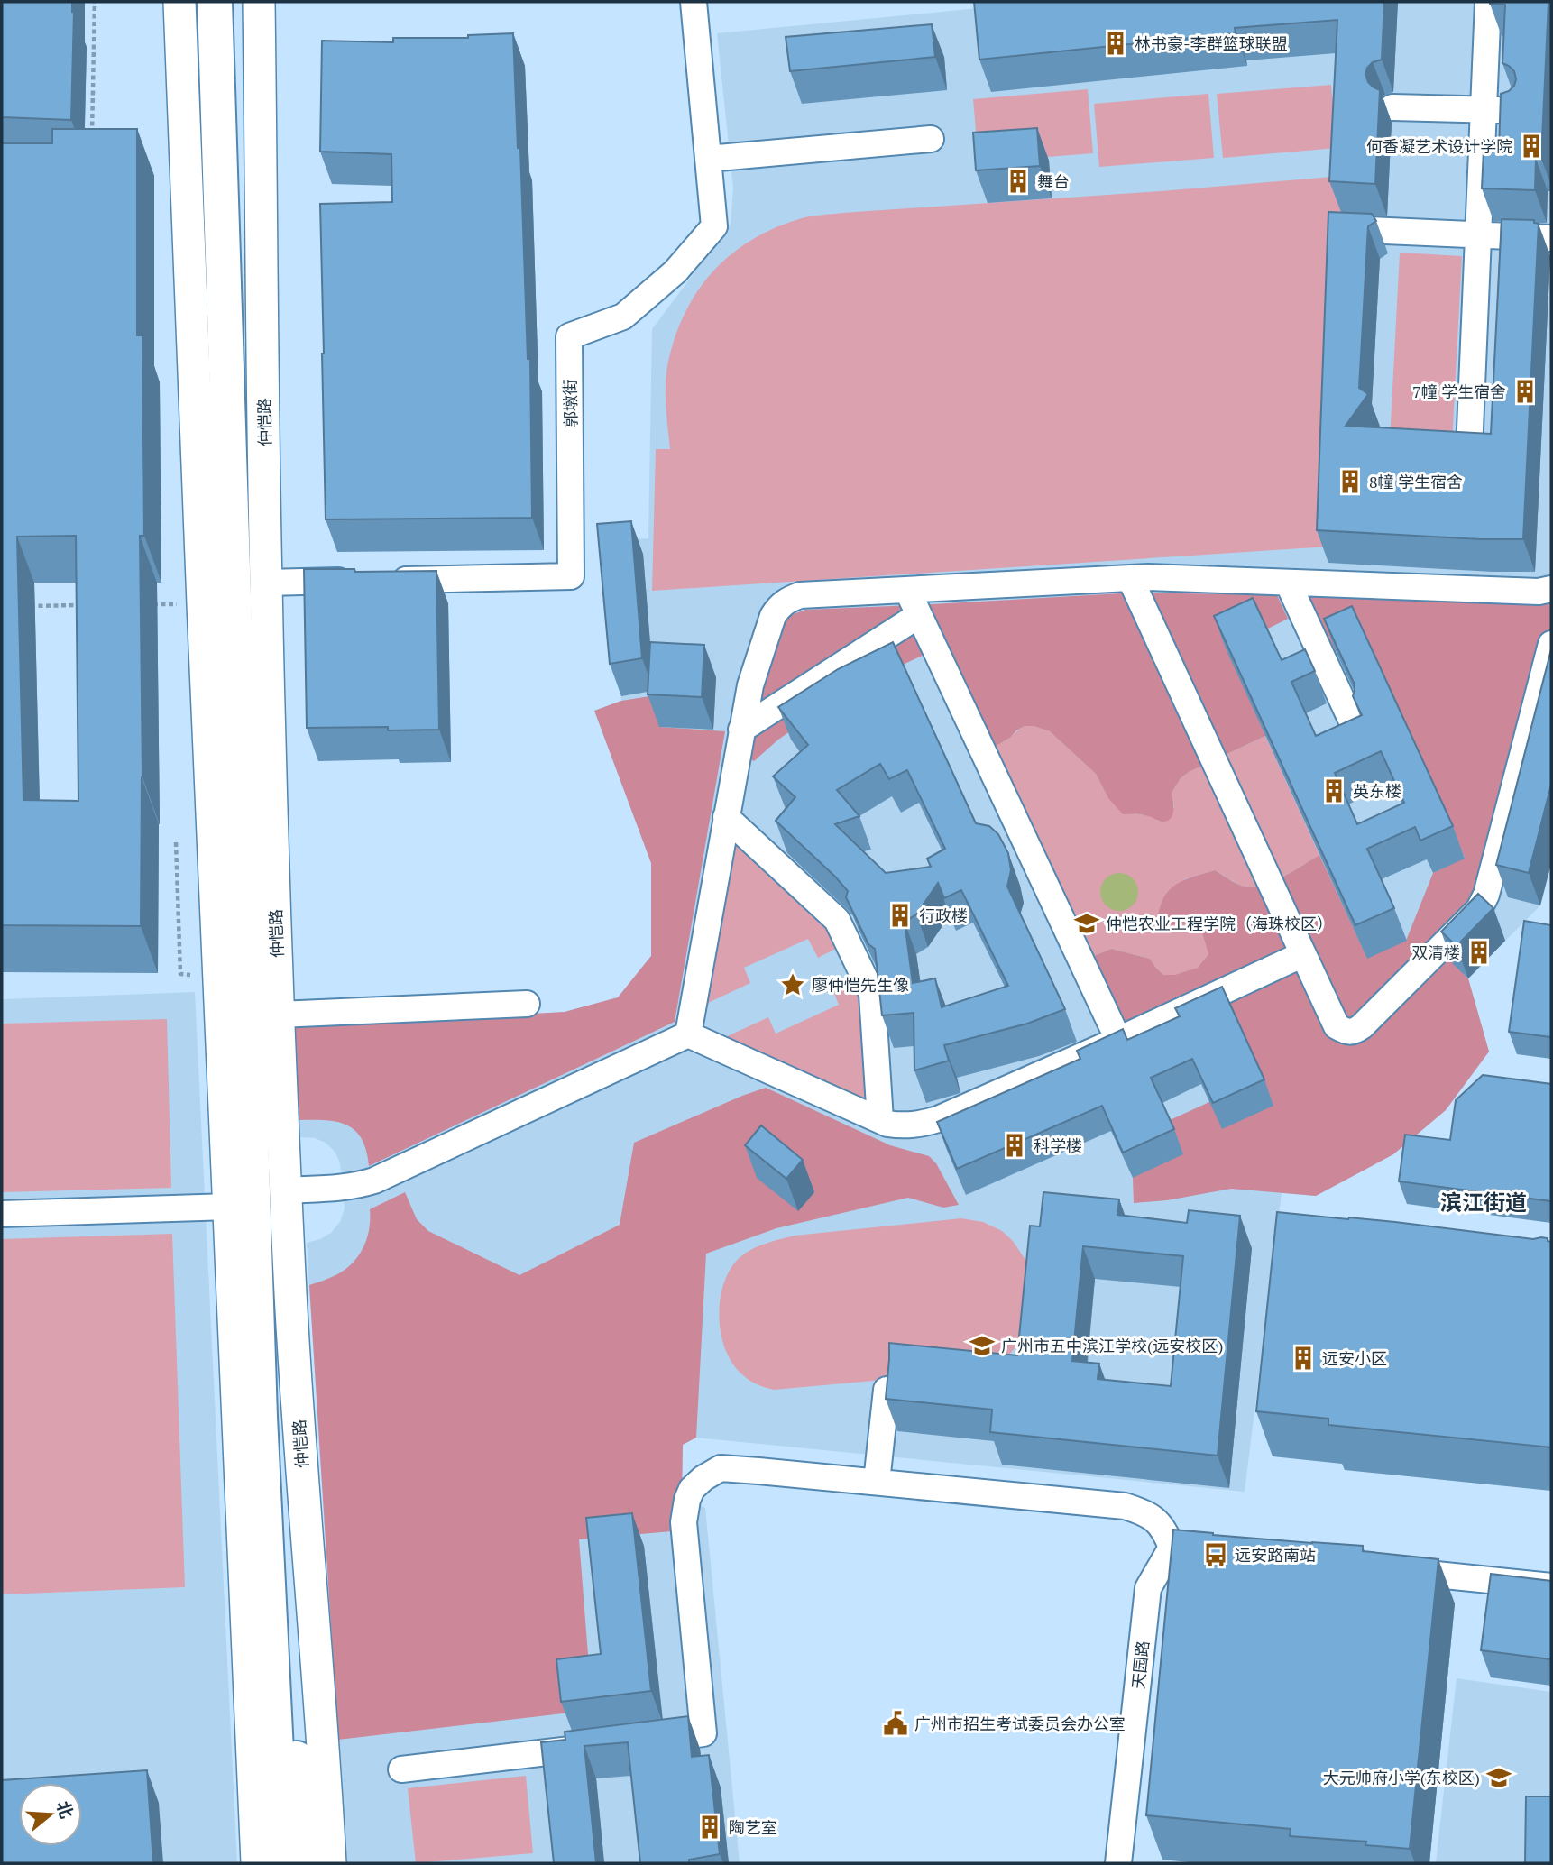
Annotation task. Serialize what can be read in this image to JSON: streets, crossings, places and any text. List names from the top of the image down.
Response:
{
  "streets": {
    "main road": ["仲恺路"],
    "street": ["郭墩街", "天园路"]
  },
  "crossings": [
    ["郭墩街", "仲恺路"]
  ],
  "districts": ["滨江街道"],
  "places": {
    "building": [
      "林书豪-李群篮球联盟",
      "何香凝艺术设计学院",
      "舞台",
      "7幢 学生宿舍",
      "8幢 学生宿舍",
      "英东楼",
      "行政楼",
      "双清楼",
      "科学楼",
      "远安小区",
      "陶艺室"
    ],
    "school or university": ["仲恺农业工程学院（海珠校区）", "广州市五中滨江学校(远安校区)", "大元帅府小学(东校区)"],
    "place": ["廖仲恺先生像"],
    "bus stop": ["远安路南站"],
    "public building": ["广州市招生考试委员会办公室"]
  },
  "north": "right"
}
